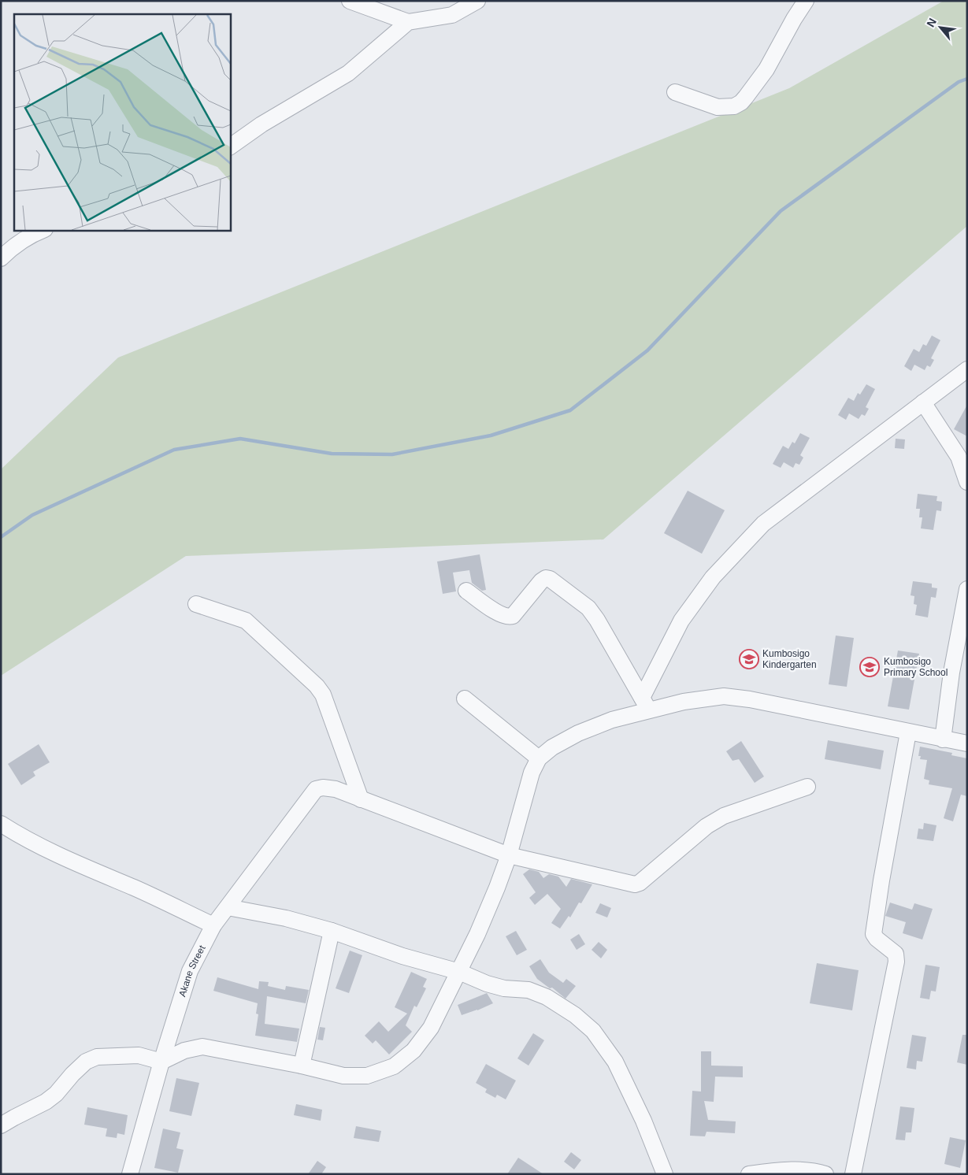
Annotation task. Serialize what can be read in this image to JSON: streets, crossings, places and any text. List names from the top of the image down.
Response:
{
  "streets": {
    "street": ["Akane Street"]
  },
  "places": {
    "school or university": ["Kumbosigo Kindergarten", "Kumbosigo Primary School"]
  },
  "north": "top left"
}
